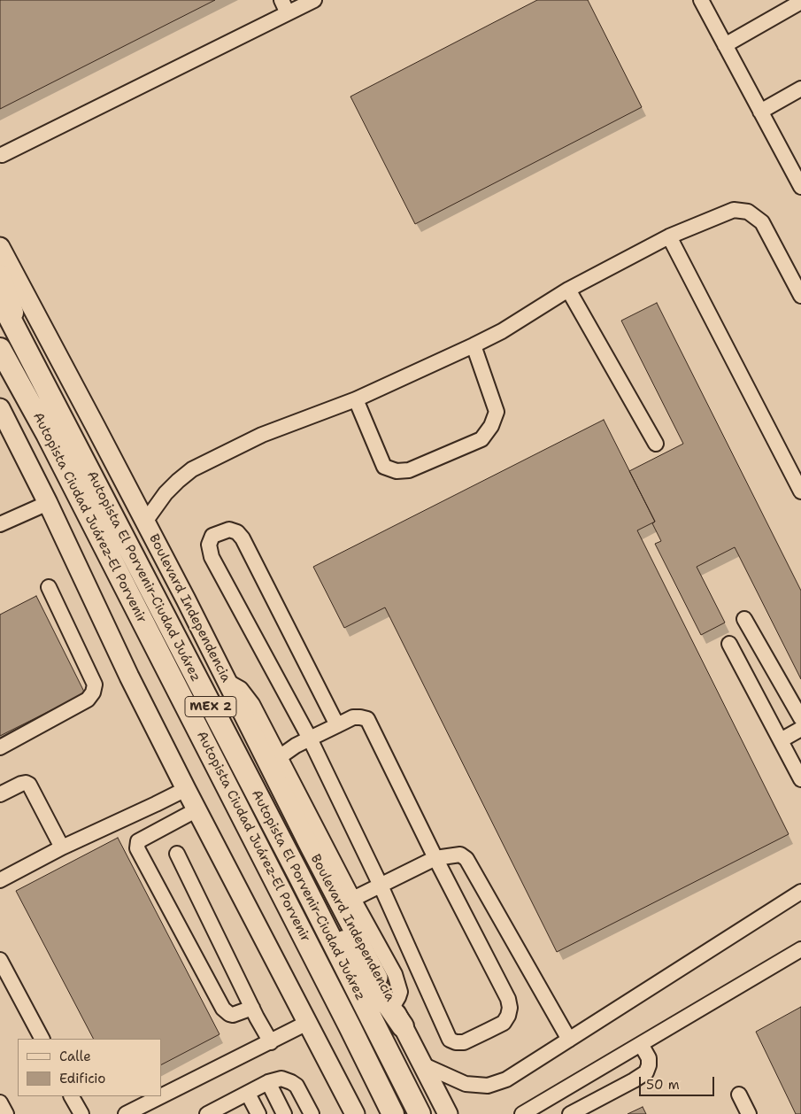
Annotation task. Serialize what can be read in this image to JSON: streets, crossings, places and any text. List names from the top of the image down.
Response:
{
  "streets": {
    "highway": ["Autopista Ciudad Juárez-El Porvenir", "Autopista El Porvenir-Ciudad Juárez", "MEX 2"],
    "main road": ["Boulevard Independencia"]
  },
  "legend": ["Calle", "Edificio"],
  "scale_bar": "50 m"
}
